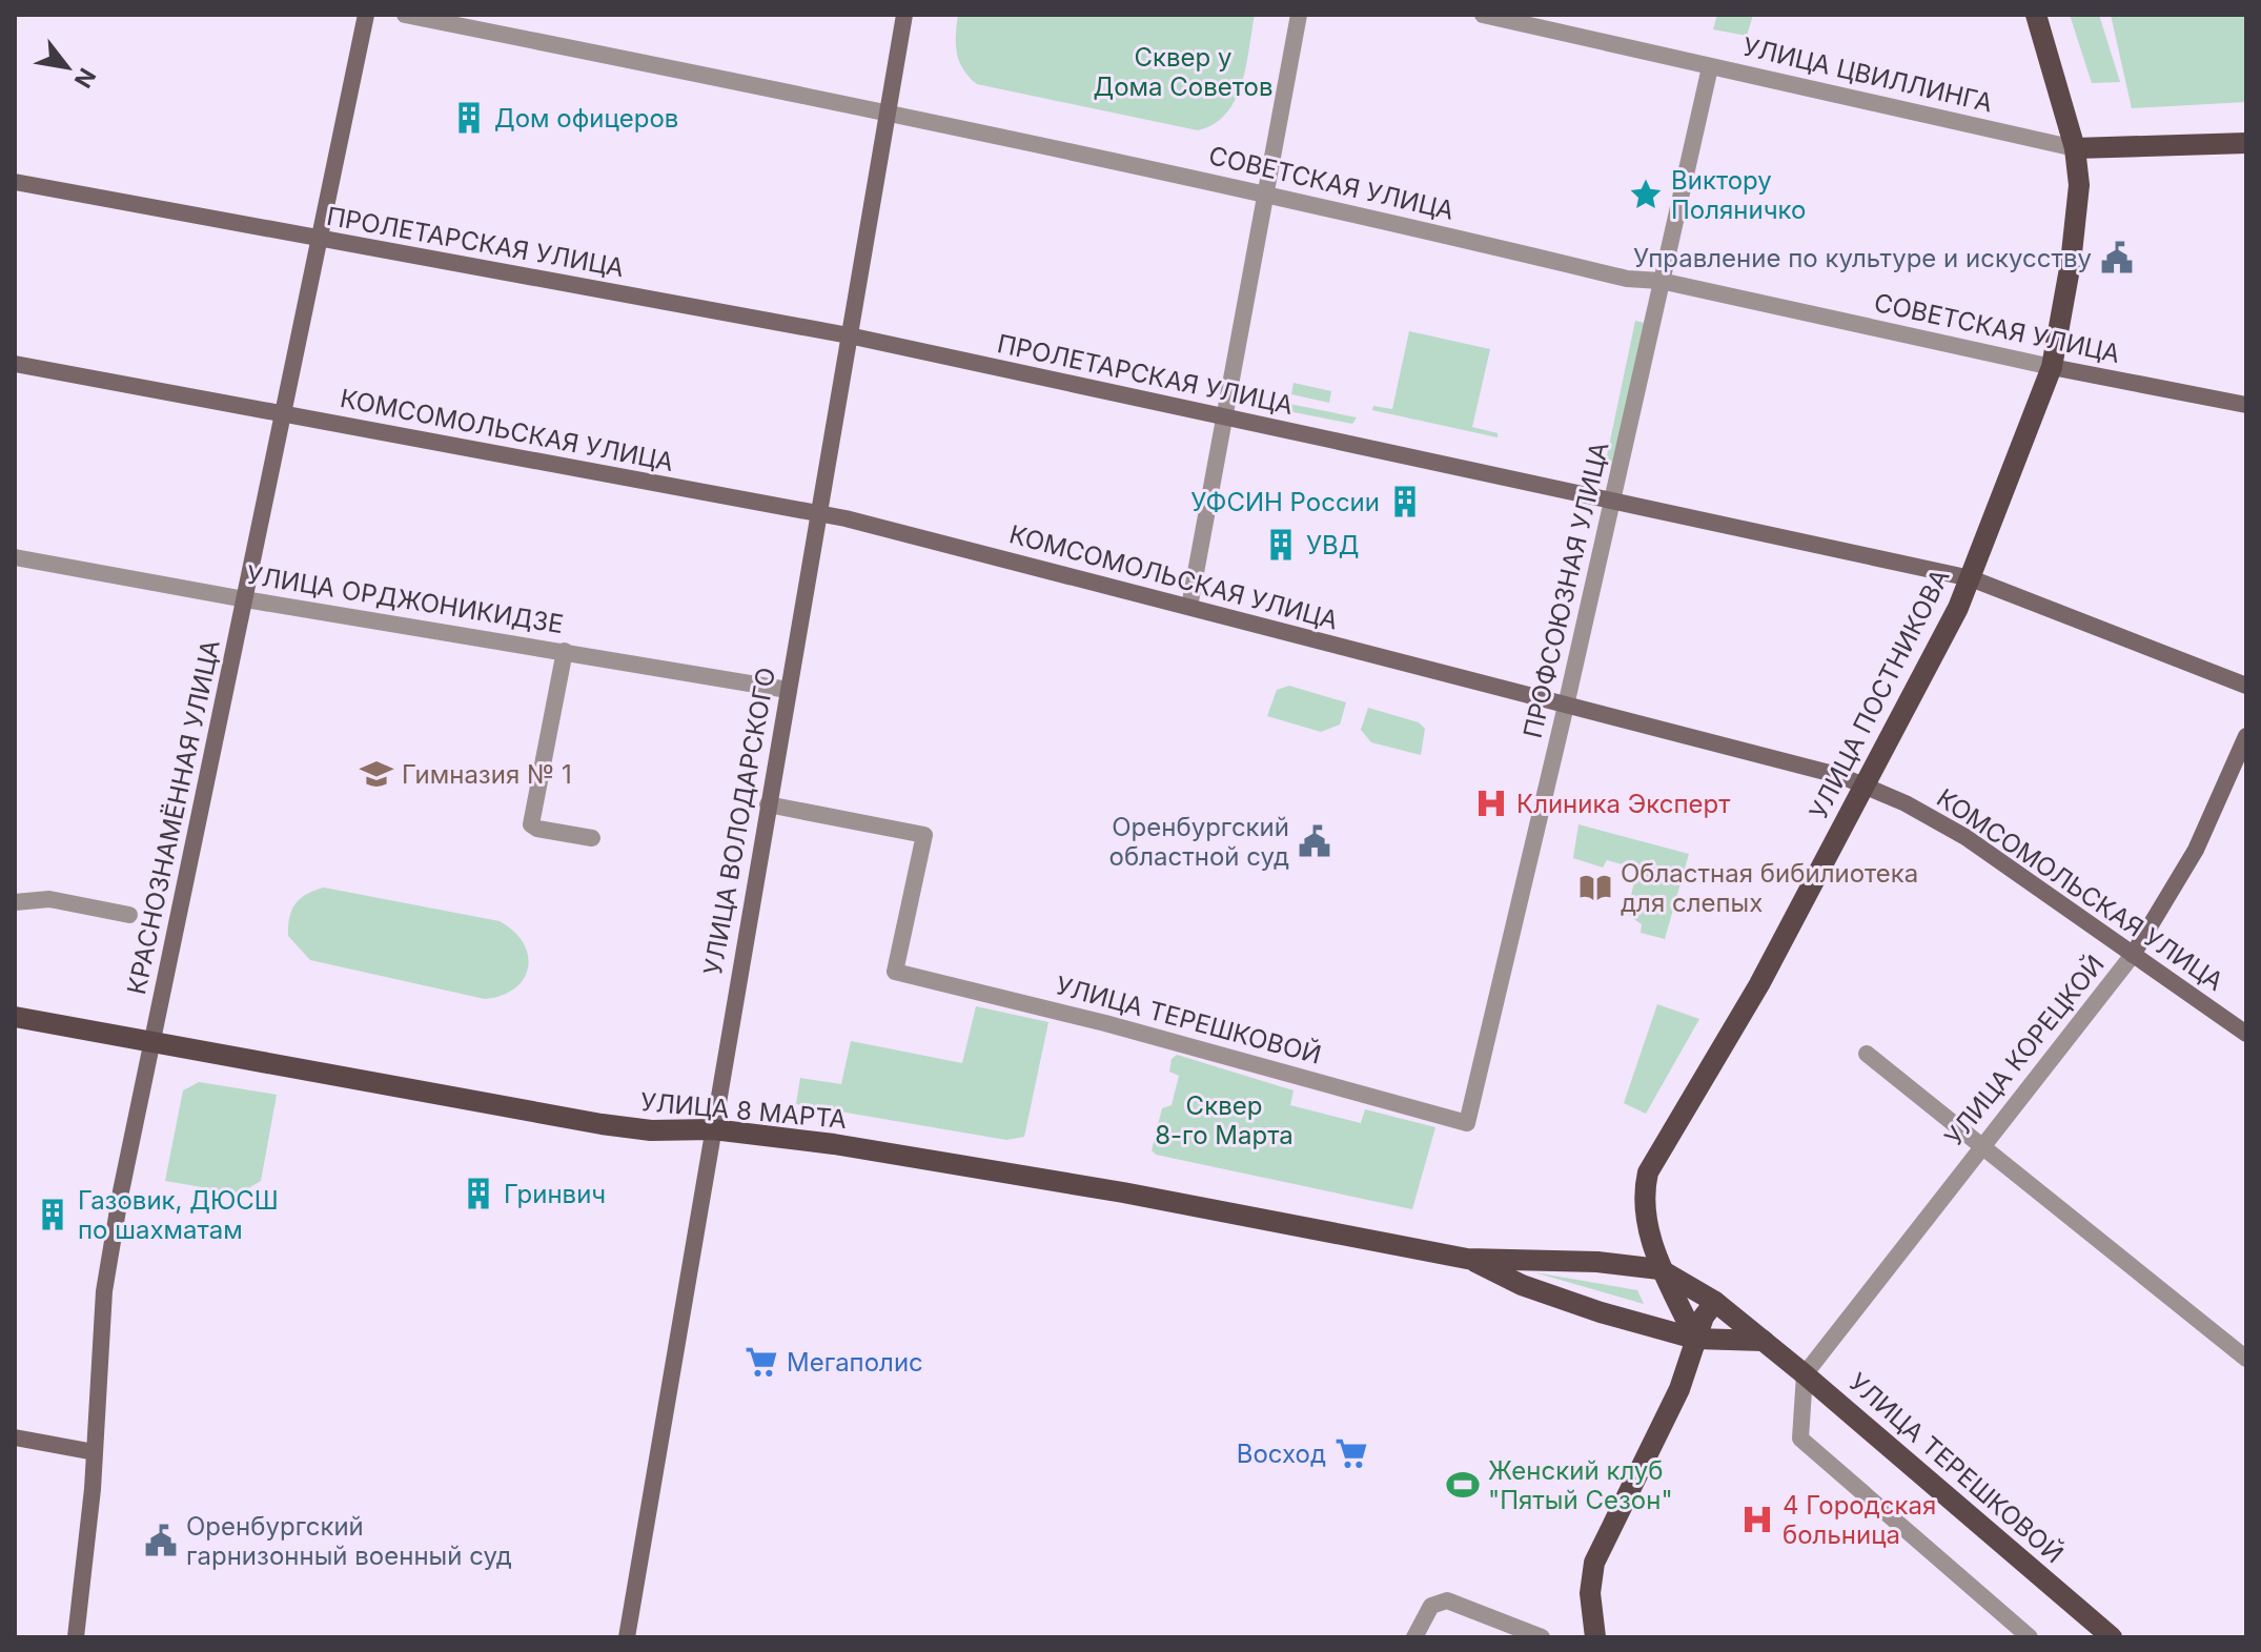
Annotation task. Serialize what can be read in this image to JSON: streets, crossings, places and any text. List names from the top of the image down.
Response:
{
  "streets": {
    "main road": [
      "УЛИЦА ЦВИЛЛИНГА",
      "СОВЕТСКАЯ УЛИЦА",
      "ПРОЛЕТАРСКАЯ УЛИЦА",
      "КОМСОМОЛЬСКАЯ УЛИЦА",
      "УЛИЦА ПОСТНИКОВА",
      "КРАСНОЗНАМЁННАЯ УЛИЦА",
      "УЛИЦА ВОЛОДАРСКОГО",
      "УЛИЦА ТЕРЕШКОВОЙ",
      "УЛИЦА КОРЕЦКОЙ",
      "УЛИЦА 8 МАРТА"
    ],
    "street": ["ПРОФСОЮЗНАЯ УЛИЦА", "УЛИЦА ОРДЖОНИКИДЗЕ"]
  },
  "crossings": [
    ["УЛИЦА ЦВИЛЛИНГА", "ПРОФСОЮЗНАЯ УЛИЦА"],
    ["УЛИЦА ЦВИЛЛИНГА", "УЛИЦА ПОСТНИКОВА"],
    ["СОВЕТСКАЯ УЛИЦА", "ПРОФСОЮЗНАЯ УЛИЦА"],
    ["СОВЕТСКАЯ УЛИЦА", "УЛИЦА ПОСТНИКОВА"],
    ["СОВЕТСКАЯ УЛИЦА", "УЛИЦА ВОЛОДАРСКОГО"],
    ["ПРОЛЕТАРСКАЯ УЛИЦА", "ПРОФСОЮЗНАЯ УЛИЦА"],
    ["ПРОЛЕТАРСКАЯ УЛИЦА", "УЛИЦА ПОСТНИКОВА"],
    ["ПРОЛЕТАРСКАЯ УЛИЦА", "КРАСНОЗНАМЁННАЯ УЛИЦА"],
    ["ПРОЛЕТАРСКАЯ УЛИЦА", "УЛИЦА ВОЛОДАРСКОГО"],
    ["КОМСОМОЛЬСКАЯ УЛИЦА", "ПРОФСОЮЗНАЯ УЛИЦА"],
    ["КОМСОМОЛЬСКАЯ УЛИЦА", "УЛИЦА ПОСТНИКОВА"],
    ["КОМСОМОЛЬСКАЯ УЛИЦА", "КРАСНОЗНАМЁННАЯ УЛИЦА"],
    ["КОМСОМОЛЬСКАЯ УЛИЦА", "УЛИЦА ВОЛОДАРСКОГО"],
    ["КОМСОМОЛЬСКАЯ УЛИЦА", "УЛИЦА КОРЕЦКОЙ"],
    ["ПРОФСОЮЗНАЯ УЛИЦА", "УЛИЦА ТЕРЕШКОВОЙ"],
    ["УЛИЦА ОРДЖОНИКИДЗЕ", "КРАСНОЗНАМЁННАЯ УЛИЦА"],
    ["УЛИЦА ОРДЖОНИКИДЗЕ", "УЛИЦА ВОЛОДАРСКОГО"],
    ["УЛИЦА ПОСТНИКОВА", "УЛИЦА ТЕРЕШКОВОЙ"],
    ["УЛИЦА ПОСТНИКОВА", "УЛИЦА 8 МАРТА"],
    ["КРАСНОЗНАМЁННАЯ УЛИЦА", "УЛИЦА 8 МАРТА"],
    ["УЛИЦА ВОЛОДАРСКОГО", "УЛИЦА ТЕРЕШКОВОЙ"],
    ["УЛИЦА ВОЛОДАРСКОГО", "УЛИЦА 8 МАРТА"],
    ["УЛИЦА ТЕРЕШКОВОЙ", "УЛИЦА КОРЕЦКОЙ"],
    ["УЛИЦА ТЕРЕШКОВОЙ", "УЛИЦА 8 МАРТА"]
  ],
  "parks": ["Сквер у Дома Советов", "Сквер 8-го Марта"],
  "places": {
    "building": [
      "Дом офицеров",
      "УФСИН России",
      "УВД",
      "Гринвич",
      "Газовик, ДЮСШ по шахматам"
    ],
    "place": ["Виктору Поляничко"],
    "public building": ["Управление по культуре и искусству", "Оренбургский областной суд", "Оренбургский гарнизонный военный суд"],
    "school or university": ["Гимназия № 1"],
    "hospital": ["Клиника Эксперт", "4 Городская больница"],
    "library": ["Областная бибилиотека для слепых"],
    "supermarket": ["Мегаполис", "Восход"],
    "sports": ["Женский клуб \"Пятый Сезон\""]
  },
  "north": "bottom right"
}
